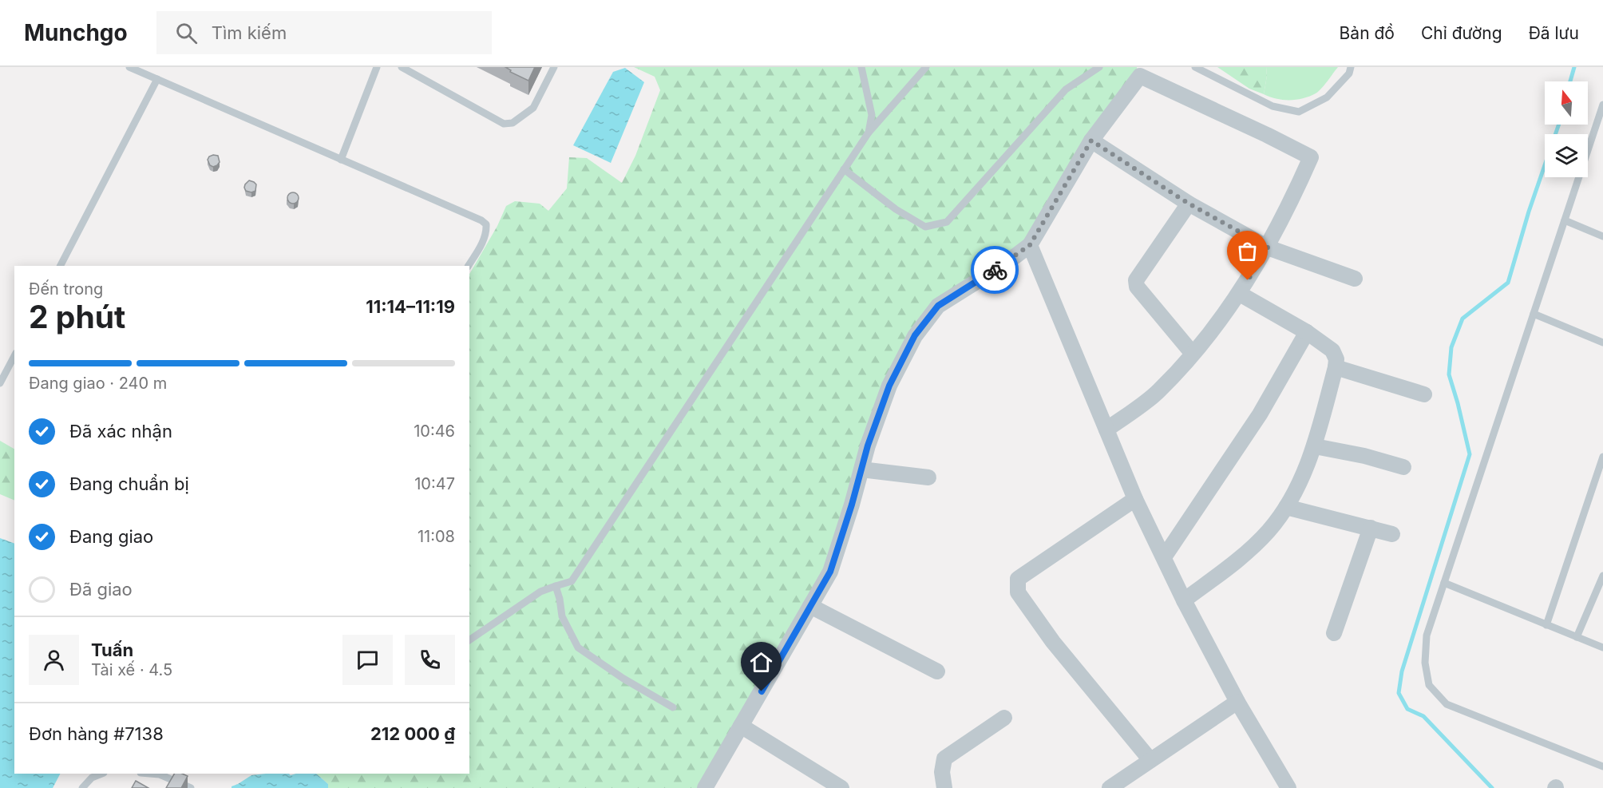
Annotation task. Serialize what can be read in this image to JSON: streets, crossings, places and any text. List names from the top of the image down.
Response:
{
  "north": "top",
  "page": {
    "header": "Munchgo",
    "search": "Tìm kiếm",
    "nav": ["Bản đồ", "Chỉ đường", "Đã lưu"],
    "heading": ["2 phút", "Đến trong", "11:14–11:19"],
    "panel": [
      "Tuấn",
      "Tài xế · 4.5",
      "Đơn hàng #7138",
      "212 000 ₫"
    ],
    "bar": "Đang giao · 240 m",
    "list": [
      ["Đã xác nhận", "10:46"],
      ["Đang chuẩn bị", "10:47"],
      ["Đang giao", "11:08"],
      "Đã giao"
    ]
  }
}
